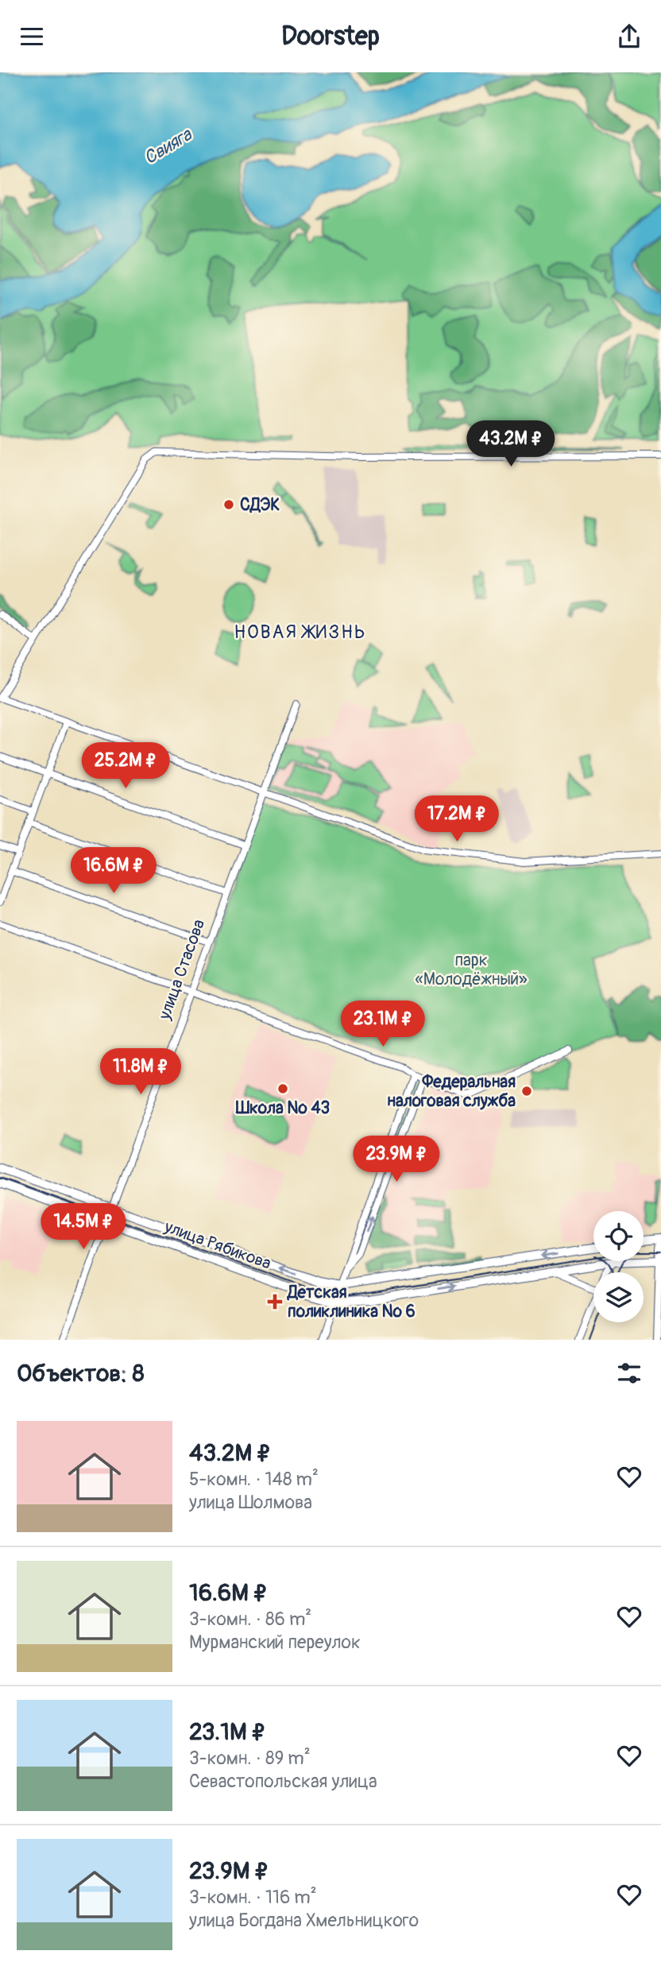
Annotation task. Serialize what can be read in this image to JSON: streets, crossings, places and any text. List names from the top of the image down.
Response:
{
  "streets": {
    "main road": ["улица Стасова", "улица Рябикова"]
  },
  "crossings": [
    ["улица Стасова", "улица Рябикова"]
  ],
  "districts": ["НОВАЯ ЖИЗНЬ"],
  "water": ["Свияга"],
  "parks": ["парк «Молодёжный»"],
  "places": {
    "other": ["СДЭК", "Школа № 43", "Федеральная налоговая служба"],
    "health": ["Детская поликлиника № 6"]
  },
  "page": {
    "header": "Doorstep",
    "price": [
      "43.2M ₽",
      "25.2M ₽",
      "17.2M ₽",
      "16.6M ₽",
      "23.1M ₽",
      "11.8M ₽",
      "23.9M ₽",
      "14.5M ₽"
    ],
    "heading": "Объектов: 8",
    "list": [
      {
        "name": "43.2M ₽",
        "note": "5-комн. · 148 m² · улица Шолмова"
      },
      {
        "name": "16.6M ₽",
        "note": "3-комн. · 86 m² · Мурманский переулок"
      },
      {
        "name": "23.1M ₽",
        "note": "3-комн. · 89 m² · Севастопольская улица"
      },
      {
        "name": "23.9M ₽",
        "note": "3-комн. · 116 m² · улица Богдана Хмельницкого"
      }
    ]
  }
}
